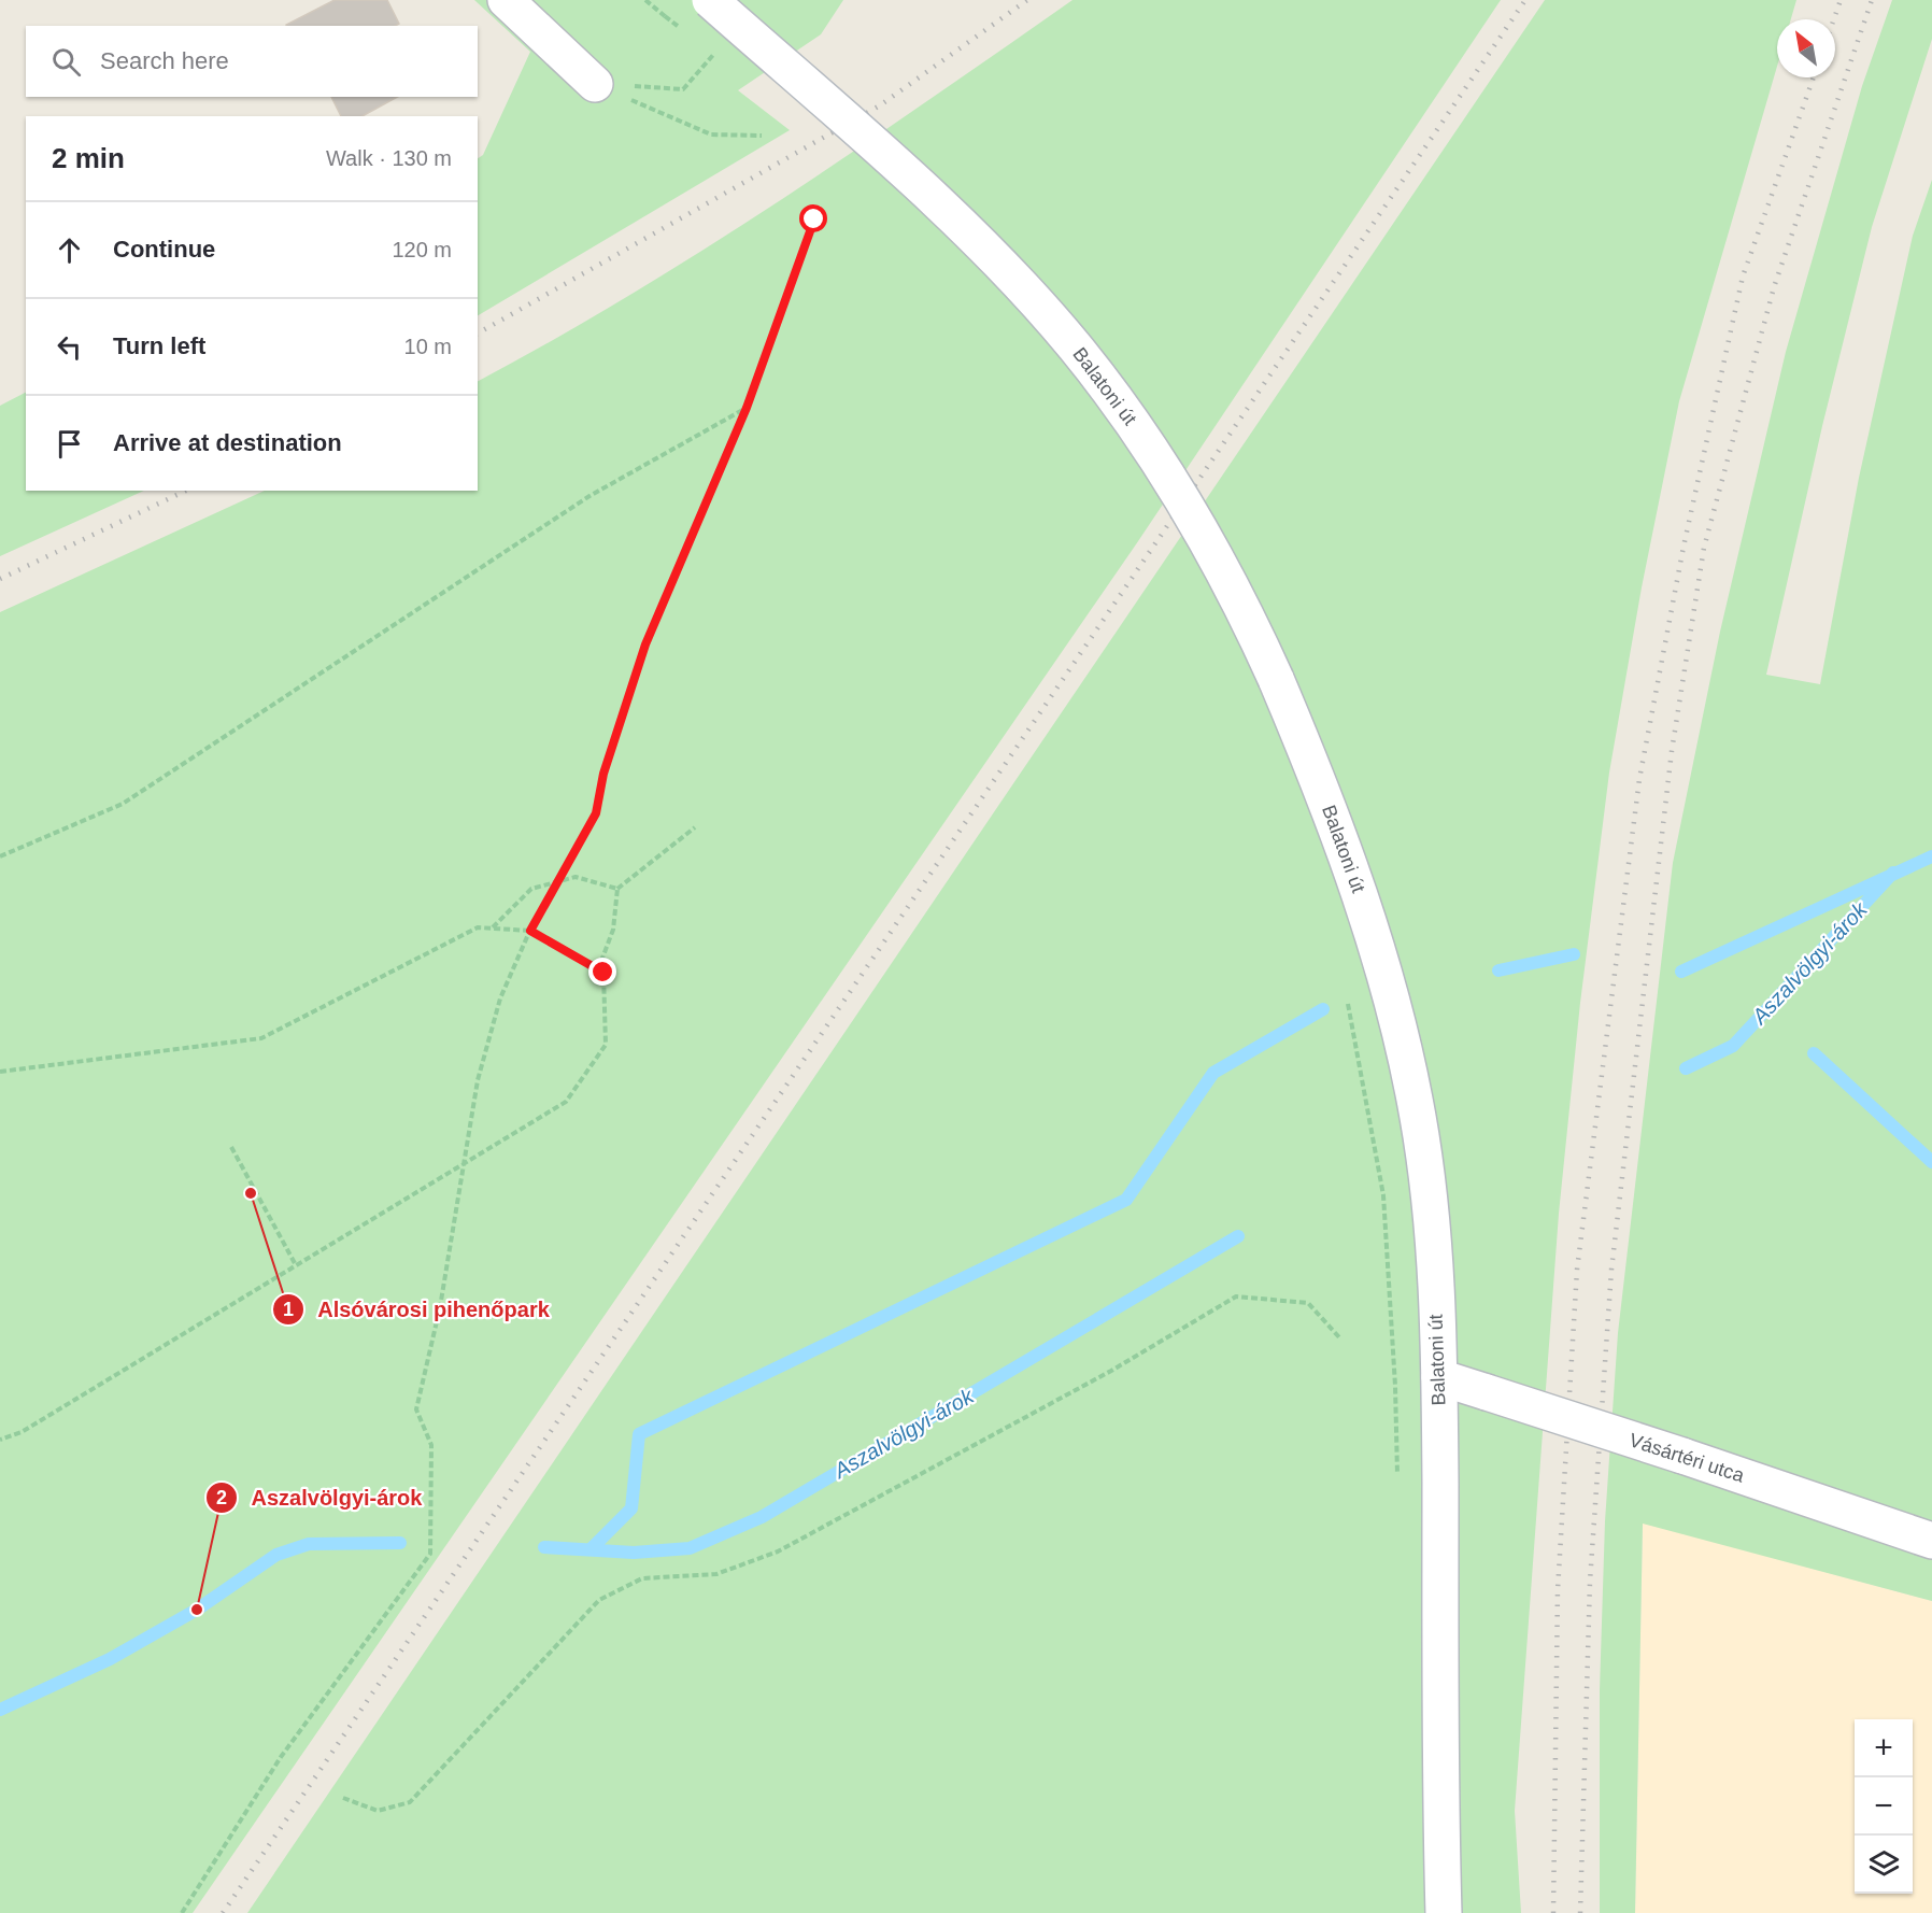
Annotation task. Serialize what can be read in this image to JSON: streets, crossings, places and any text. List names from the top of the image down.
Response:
{
  "streets": {
    "main road": ["Balatoni út", "Vásártéri utca"]
  },
  "crossings": [
    ["Balatoni út", "Vásártéri utca"]
  ],
  "water": ["Aszalvölgyi-árok"],
  "places": ["Alsóvárosi pihenőpark", "Aszalvölgyi-árok"],
  "north": "top left",
  "page": {
    "search": "Search here",
    "heading": ["2 min", "Walk · 130 m"],
    "list": [
      ["Continue", "120 m"],
      ["Turn left", "10 m"],
      "Arrive at destination"
    ],
    "map_buttons": ["+", "−"]
  }
}
